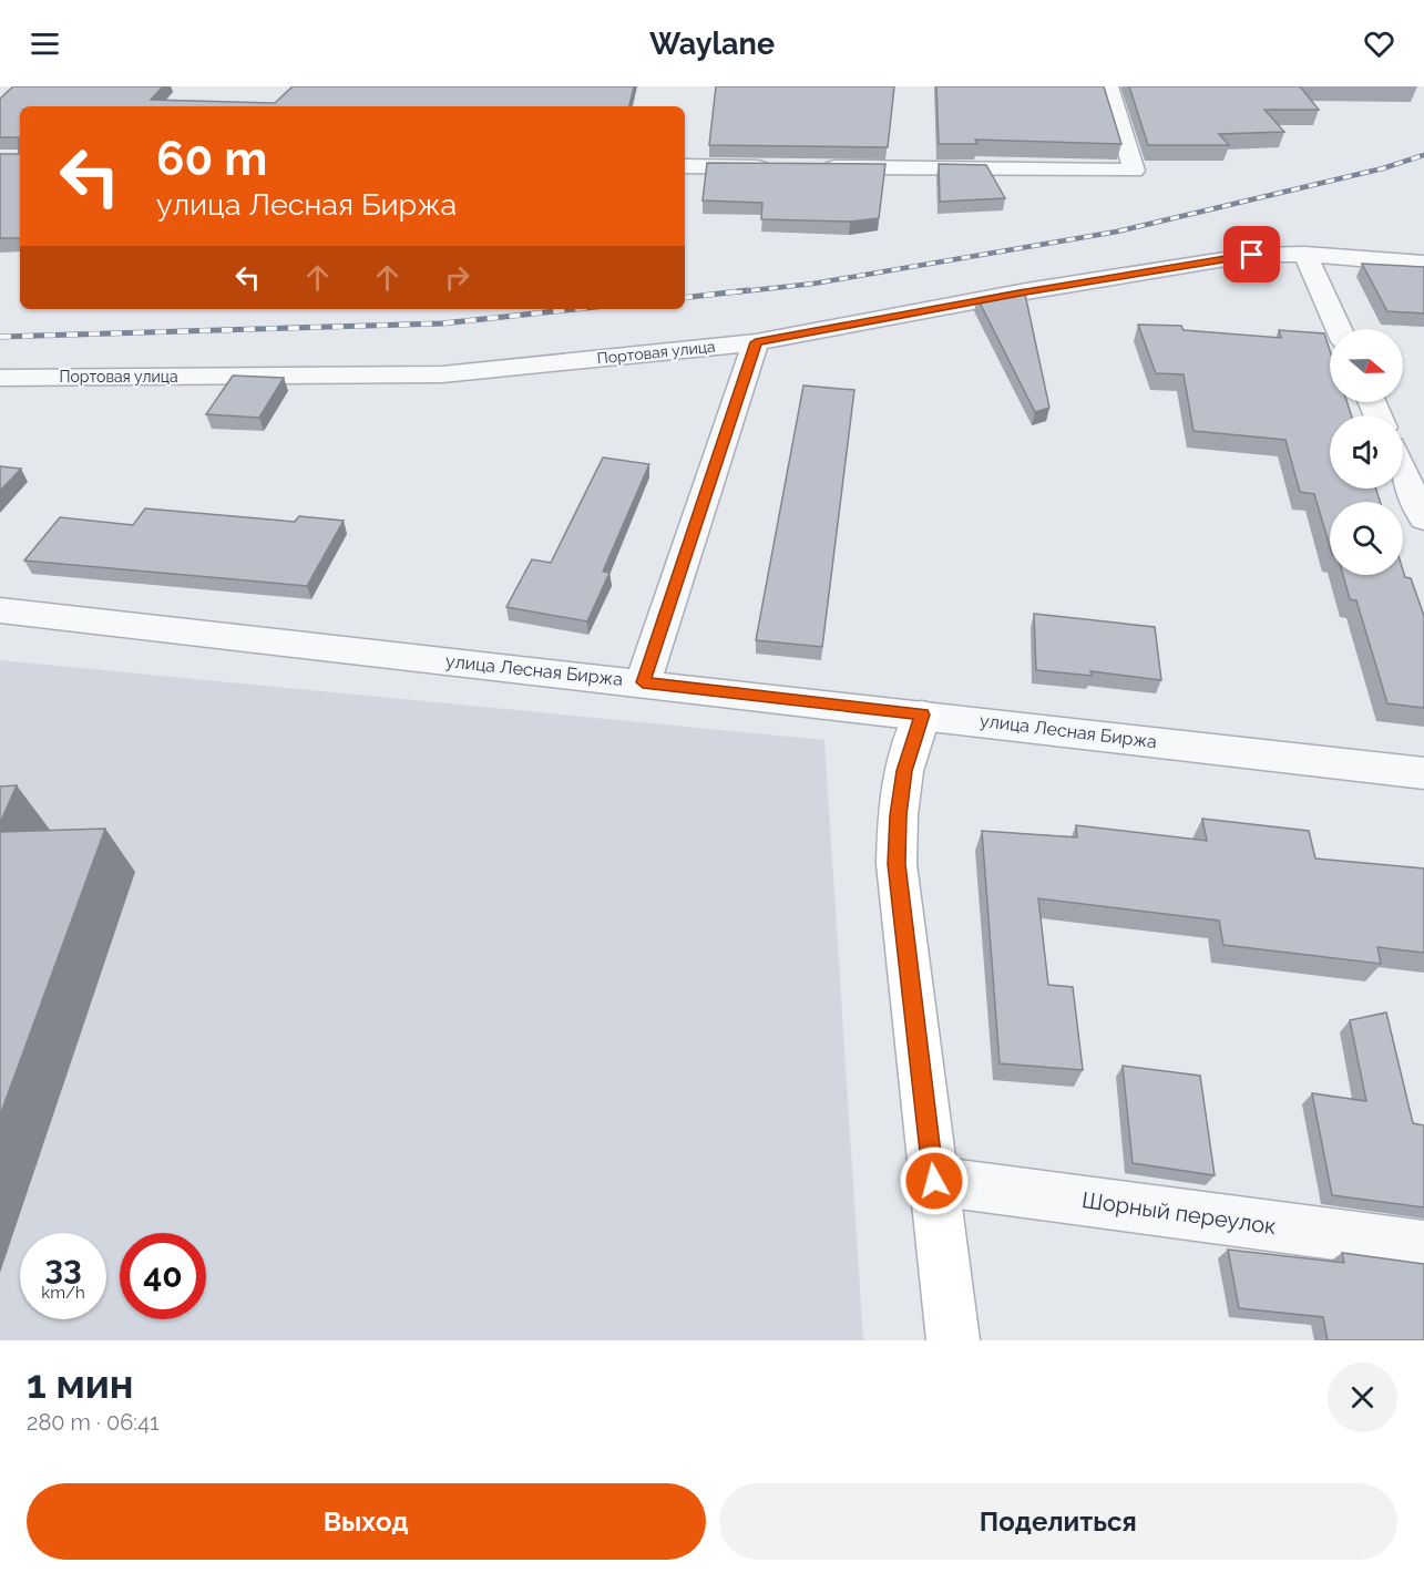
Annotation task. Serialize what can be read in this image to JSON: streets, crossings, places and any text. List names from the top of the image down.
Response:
{
  "streets": {
    "street": ["Портовая улица", "улица Лесная Биржа", "Шорный переулок"]
  },
  "north": "right",
  "page": {
    "header": "Waylane",
    "turn": ["60 m", "улица Лесная Биржа"],
    "speed": "33 km/h",
    "limit": "40",
    "heading": ["1 мин", "280 m · 06:41"],
    "buttons": ["Выход", "Поделиться"]
  }
}
